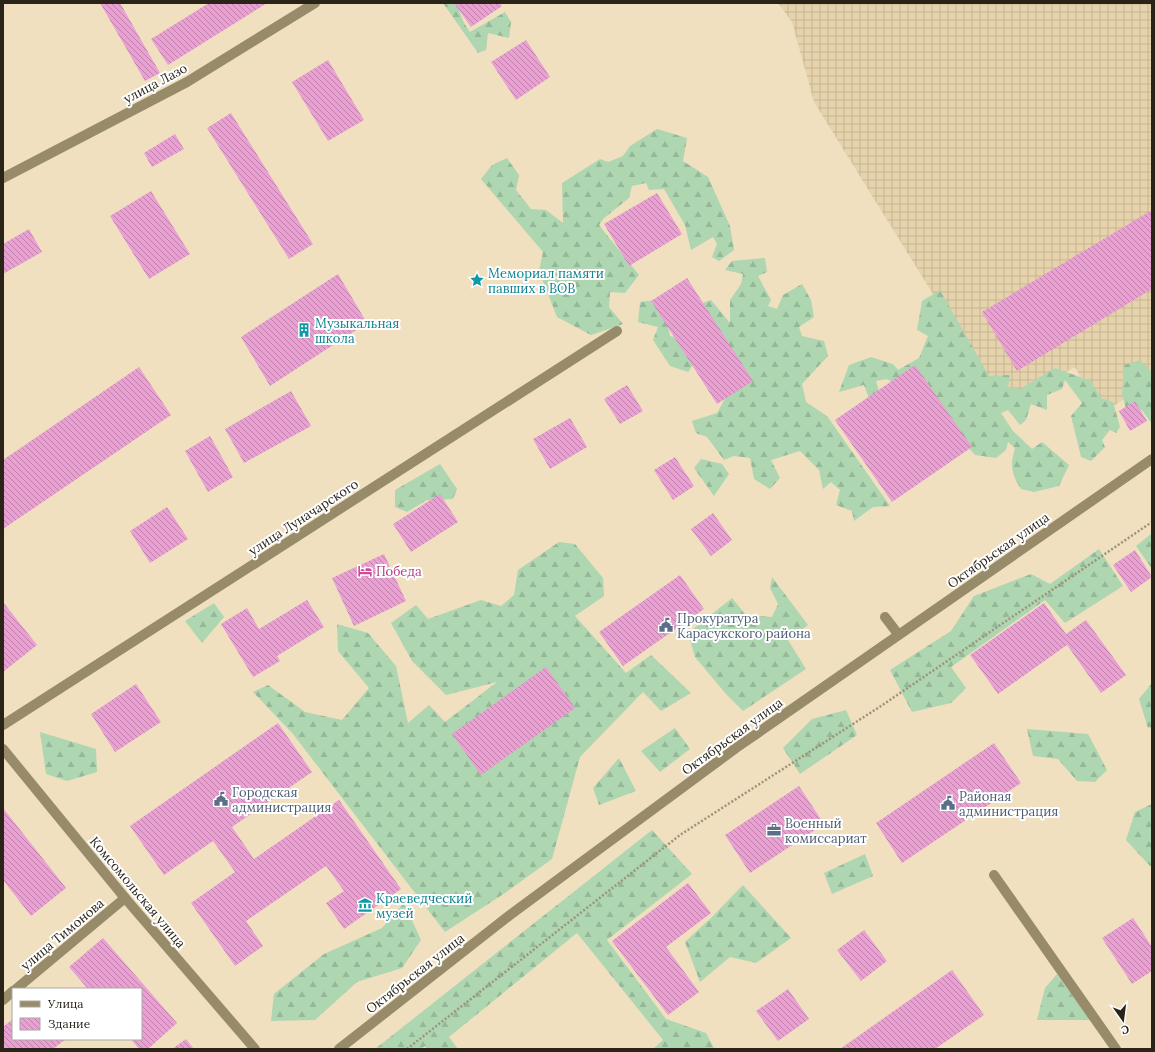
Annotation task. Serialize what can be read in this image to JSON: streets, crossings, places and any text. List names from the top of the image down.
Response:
{
  "streets": {
    "street": [
      "улица Лазо",
      "улица Луначарского",
      "Октябрьская улица",
      "Комсомольская улица",
      "улица Тимонова"
    ]
  },
  "crossings": [
    ["Комсомольская улица", "улица Тимонова"]
  ],
  "places": {
    "place": ["Мемориал памяти павших в ВОВ"],
    "building": ["Музыкальная школа"],
    "hotel": ["Победа"],
    "public building": ["Прокуратура Карасукского района", "Городская администрация", "Районая администрация"],
    "office": ["Военный комиссариат"],
    "museum": ["Краеведческий музей"]
  },
  "legend": ["Улица", "Здание"],
  "north": "bottom"
}
